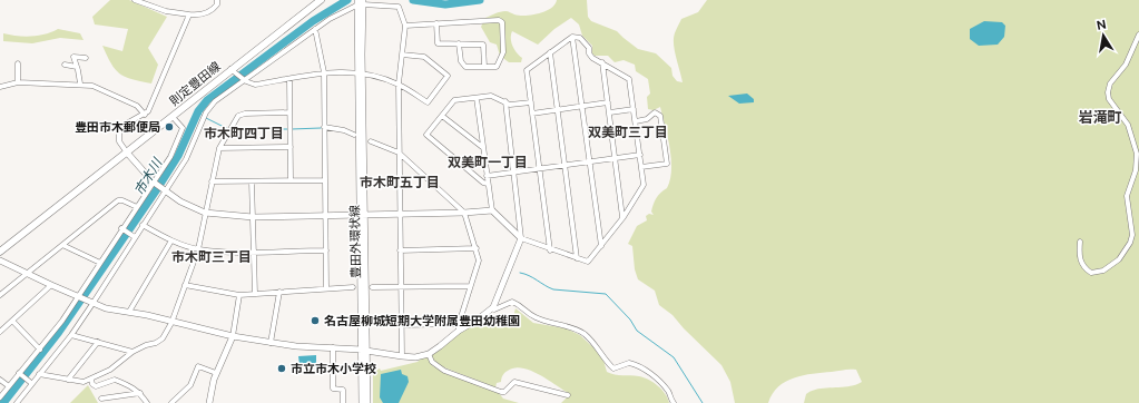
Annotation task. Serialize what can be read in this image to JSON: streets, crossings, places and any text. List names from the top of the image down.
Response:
{
  "streets": {
    "main road": ["則定豊田線"],
    "street": ["豊田外環状線"]
  },
  "districts": [
    "岩滝町",
    "双美町三丁目",
    "市木町四丁目",
    "双美町一丁目",
    "市木町五丁目",
    "市木町三丁目"
  ],
  "water": ["市木川"],
  "places": ["豊田市木郵便局", "名古屋柳城短期大学附属豊田幼稚園", "市立市木小学校"],
  "north": "top"
}
